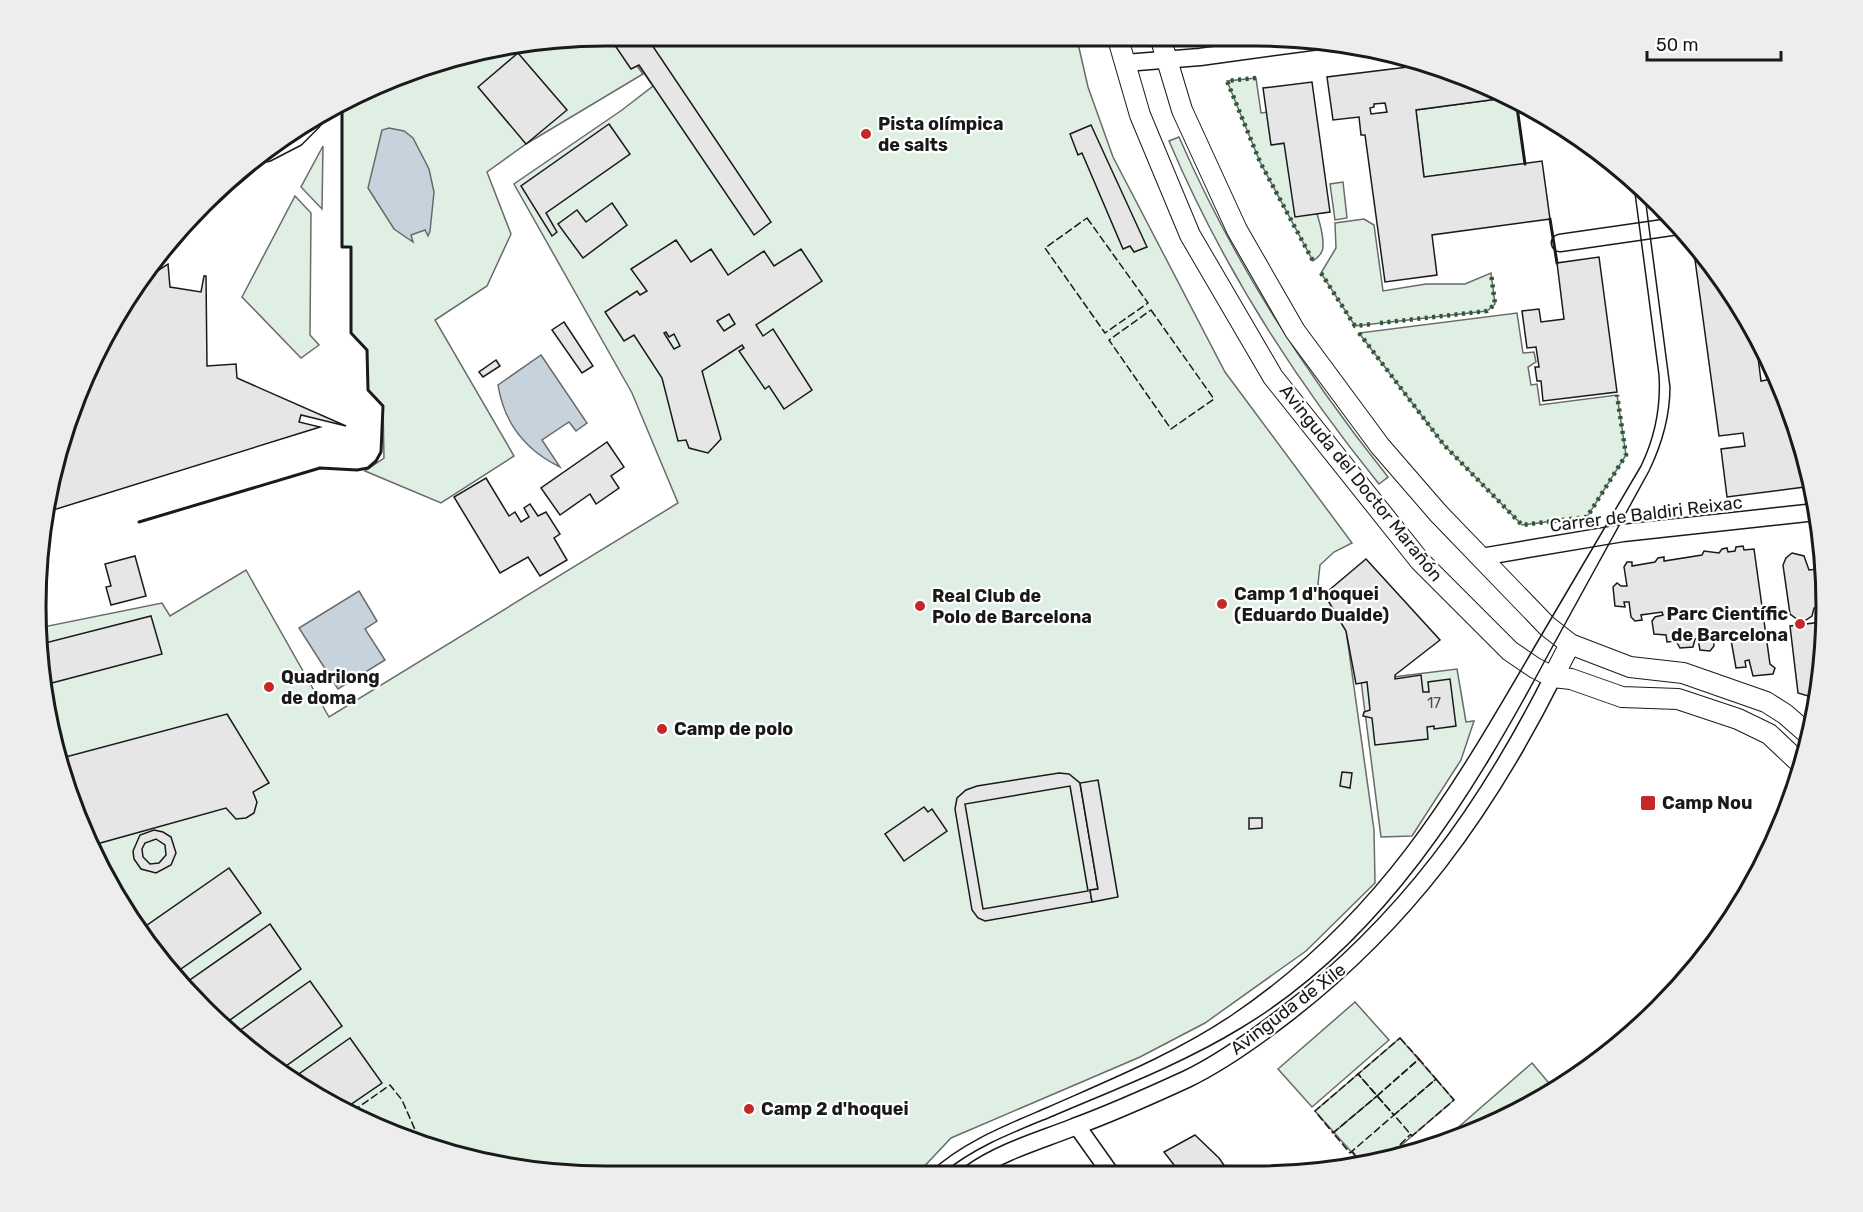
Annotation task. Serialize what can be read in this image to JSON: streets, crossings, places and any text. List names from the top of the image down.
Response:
{
  "streets": {
    "street": ["Avinguda del Doctor Marañón", "Carrer de Baldiri Reixac", "Avinguda de Xile"]
  },
  "crossings": [
    ["Avinguda del Doctor Marañón", "Avinguda de Xile"]
  ],
  "places": {
    "other": [
      "Pista olímpica de salts",
      "Camp 1 d'hoquei (Eduardo Dualde)",
      "Real Club de Polo de Barcelona",
      "Parc Científic de Barcelona",
      "Quadrilong de doma",
      "Camp de polo",
      "Camp 2 d'hoquei"
    ],
    "transit": ["Camp Nou"]
  },
  "house_numbers": ["17"],
  "scale_bar": "50 m"
}
